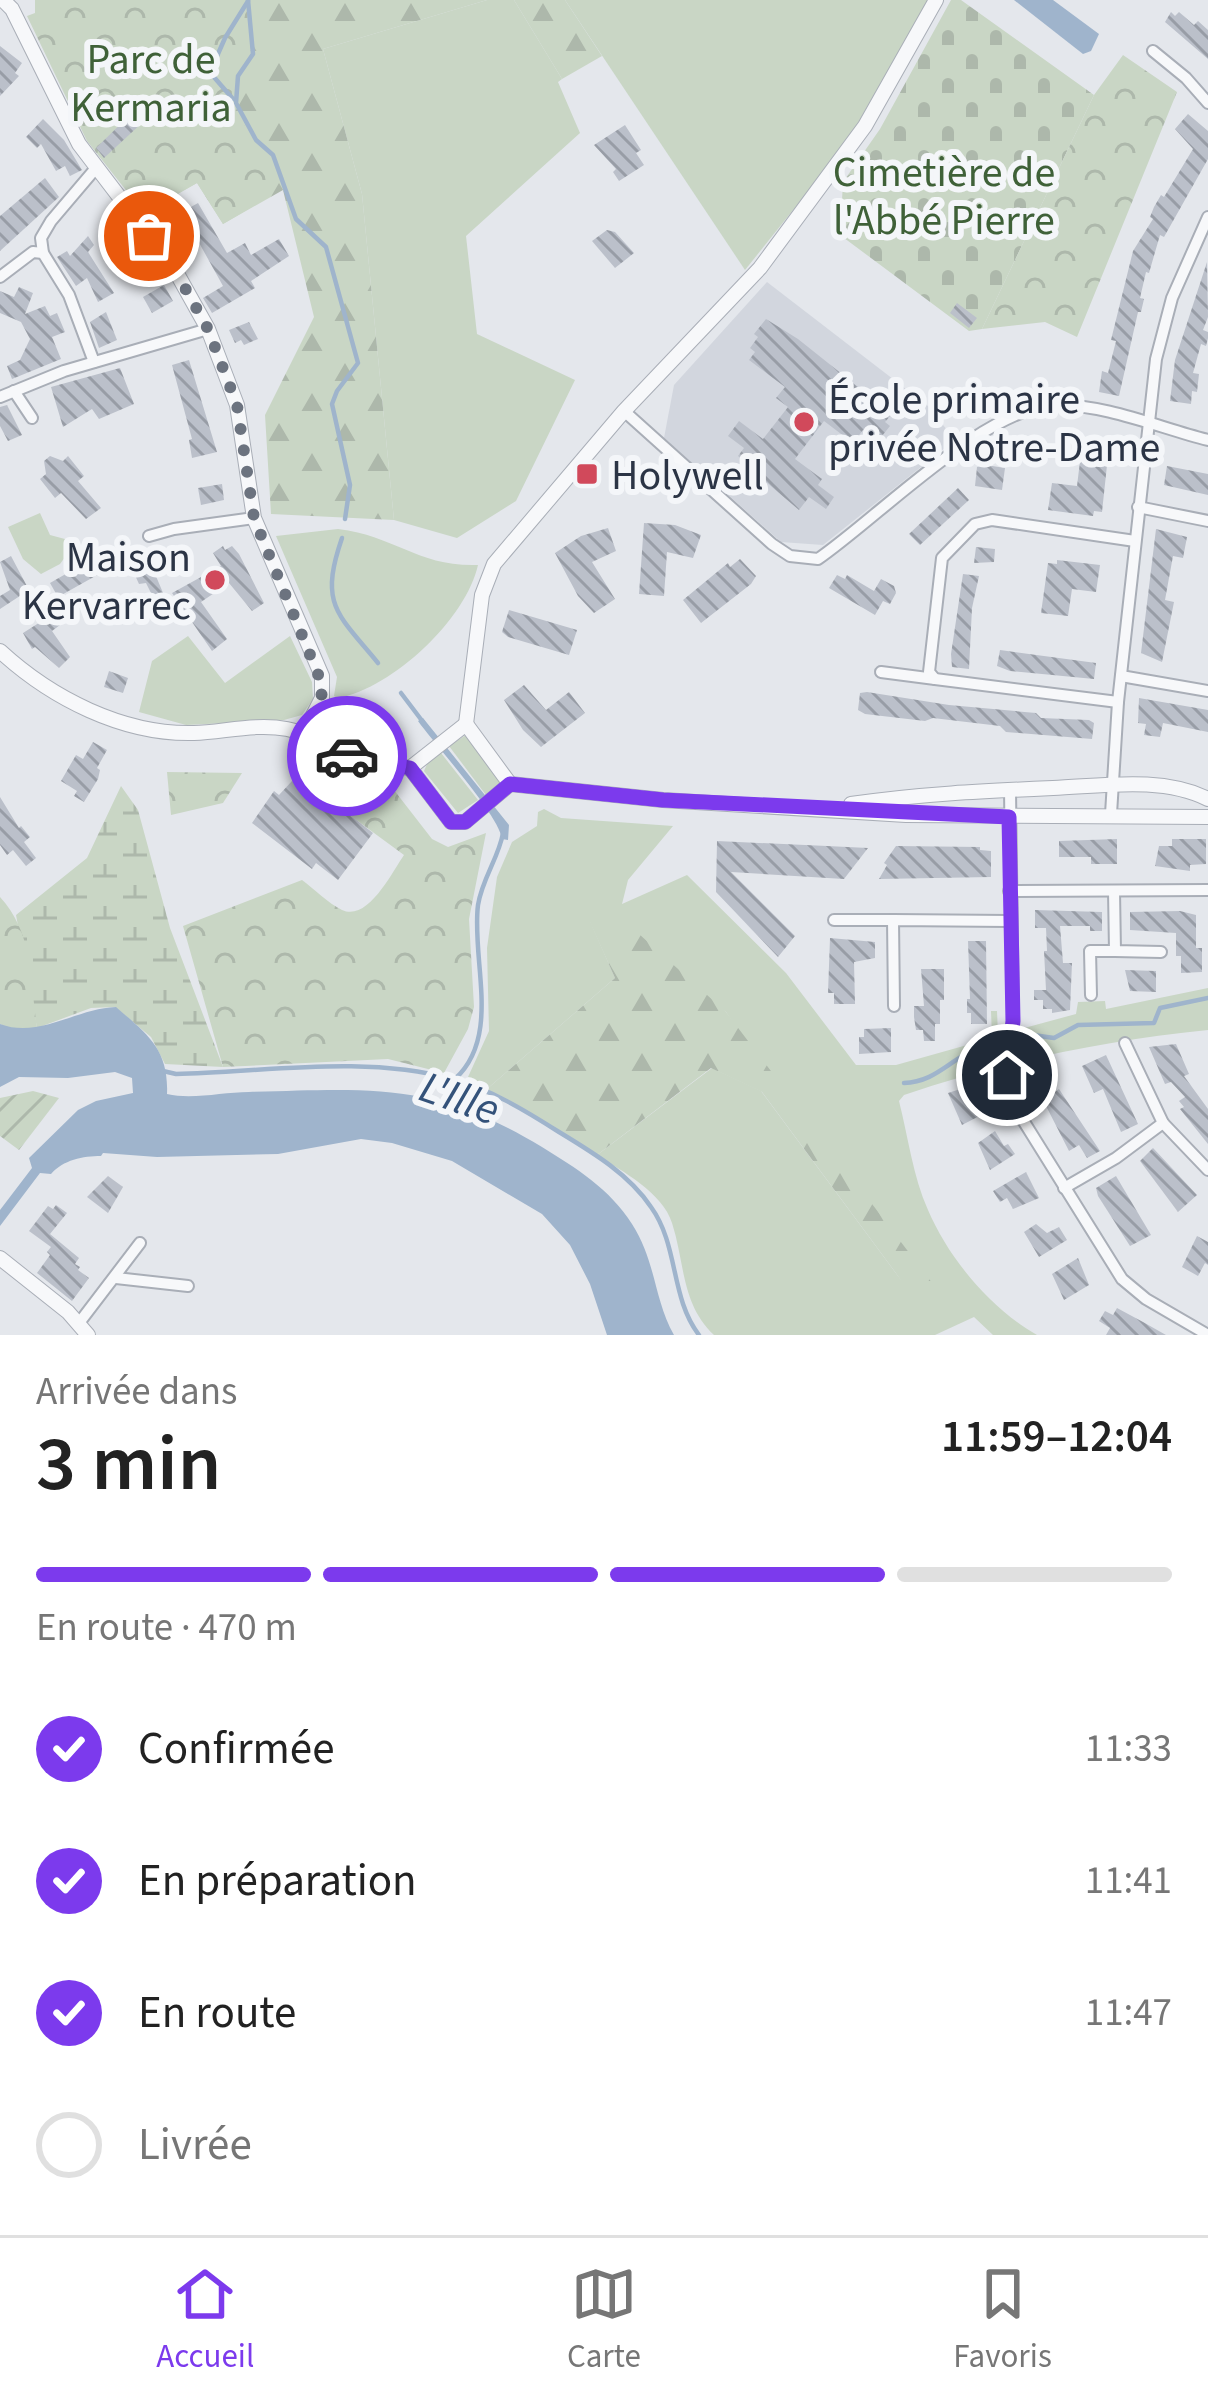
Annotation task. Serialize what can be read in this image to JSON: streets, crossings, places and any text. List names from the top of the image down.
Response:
{
  "water": ["L'Ille"],
  "parks": ["Parc de Kermaria", "Cimetière de l'Abbé Pierre"],
  "places": {
    "other": ["École primaire privée Notre-Dame", "Maison Kervarrec"],
    "transit": ["Holywell"]
  },
  "page": {
    "heading": ["3 min", "Arrivée dans", "11:59–12:04"],
    "bar": "En route · 470 m",
    "list": [
      ["Confirmée", "11:33"],
      ["En préparation", "11:41"],
      ["En route", "11:47"],
      "Livrée"
    ],
    "tabs": ["Accueil", "Carte", "Favoris"]
  }
}
